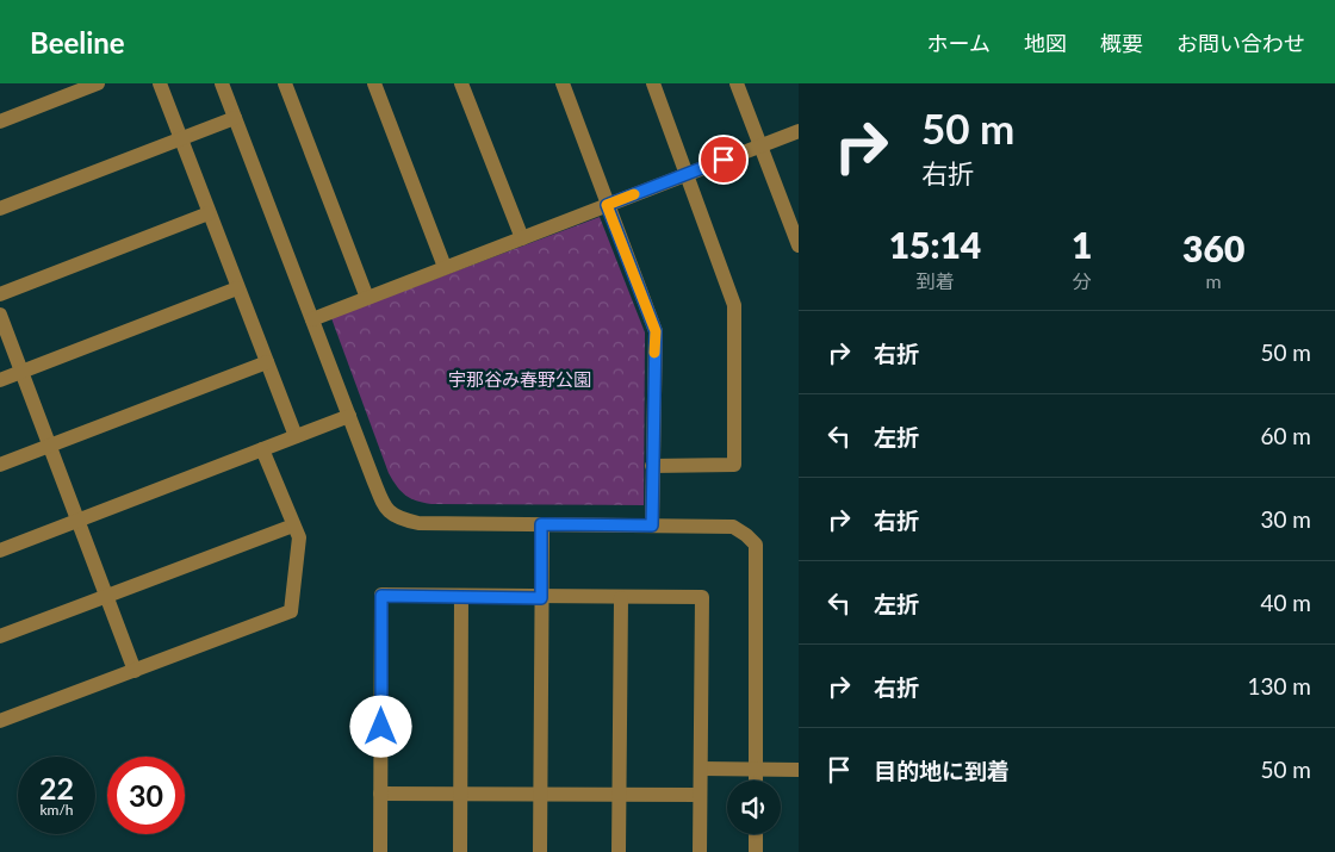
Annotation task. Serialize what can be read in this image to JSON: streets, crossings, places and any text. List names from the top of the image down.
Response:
{
  "parks": ["宇那谷み春野公園"],
  "page": {
    "header": "Beeline",
    "nav": [
      "ホーム",
      "地図",
      "概要",
      "お問い合わせ"
    ],
    "turn": ["50 m", "右折"],
    "eta": [
      "15:14",
      "到着",
      "1",
      "分",
      "360",
      "m"
    ],
    "list": [
      {
        "name": "右折",
        "value": "50 m"
      },
      {
        "name": "左折",
        "value": "60 m"
      },
      {
        "name": "右折",
        "value": "30 m"
      },
      {
        "name": "左折",
        "value": "40 m"
      },
      {
        "name": "右折",
        "value": "130 m"
      },
      {
        "name": "目的地に到着",
        "value": "50 m"
      }
    ],
    "speed": "22 km/h",
    "limit": "30"
  }
}
